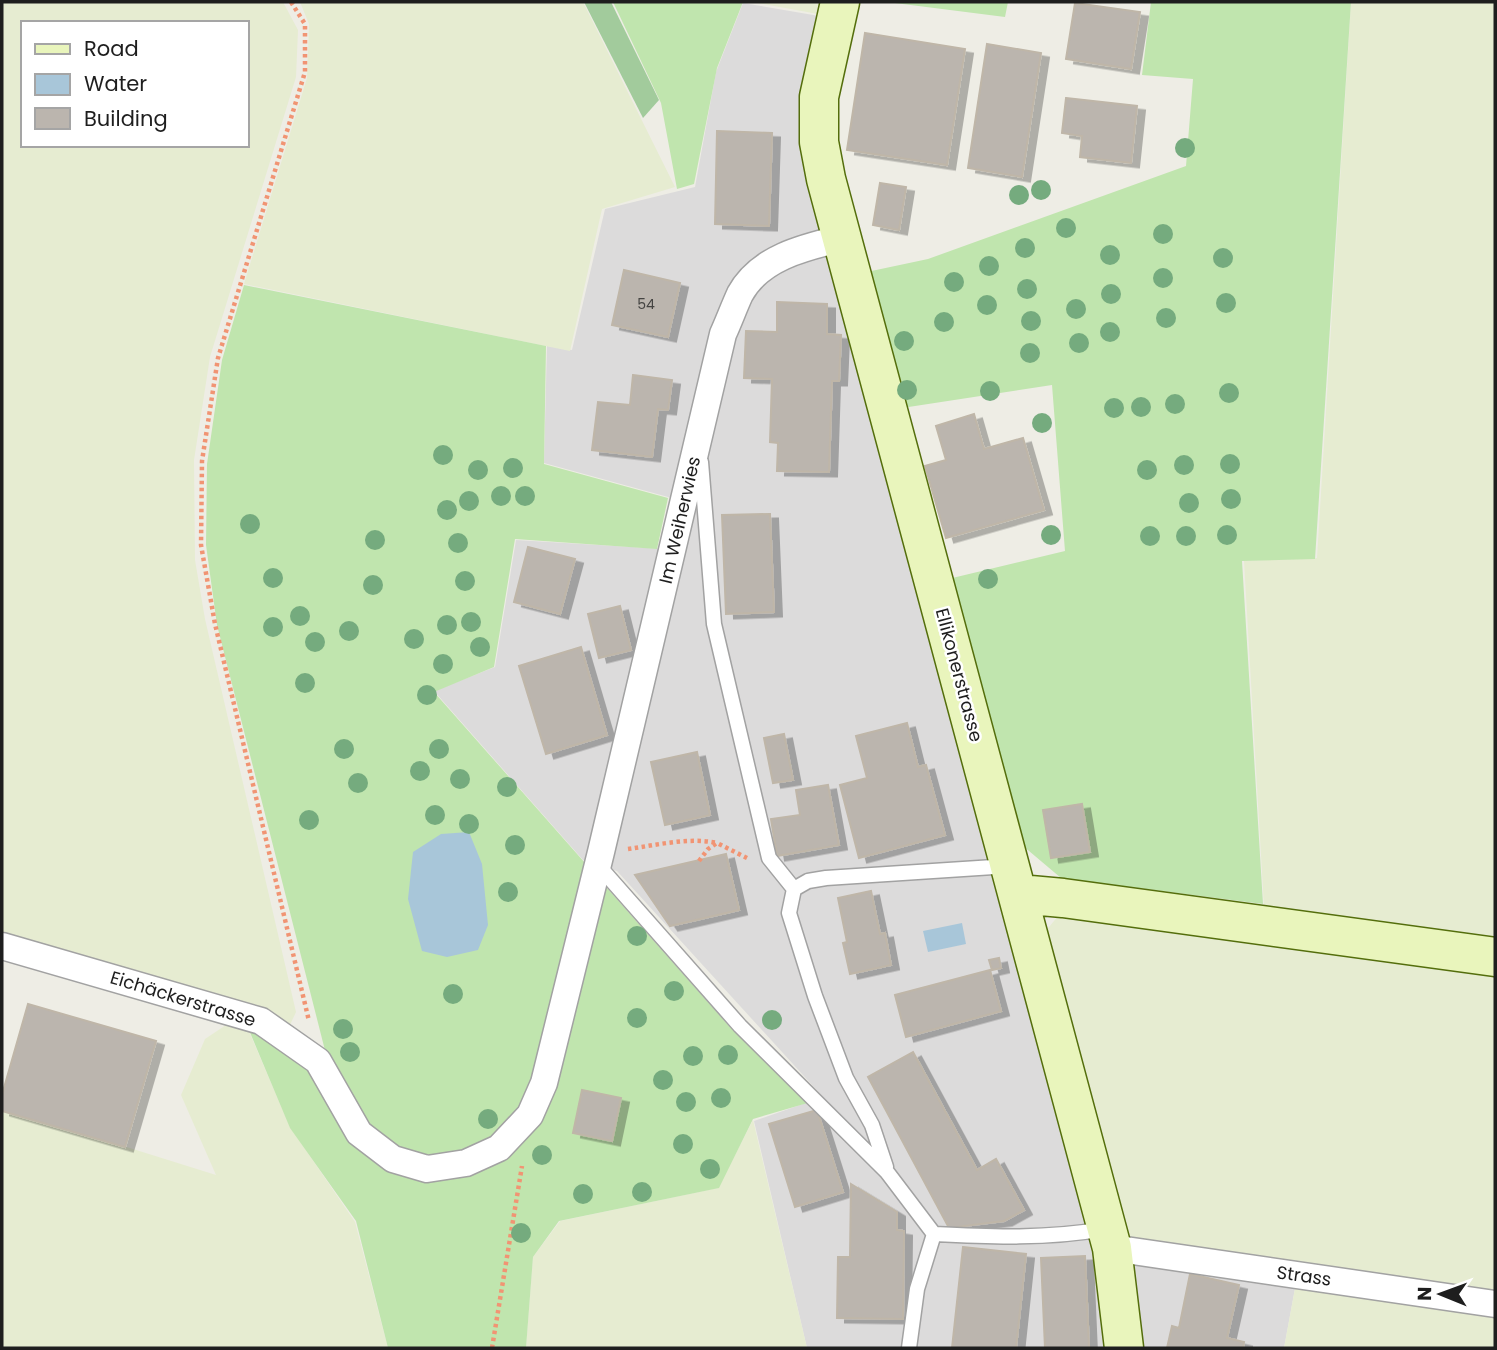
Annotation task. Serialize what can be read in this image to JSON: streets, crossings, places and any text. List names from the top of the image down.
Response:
{
  "streets": {
    "street": [
      "Im Weiherwies",
      "Ellikonerstrasse",
      "Eichäckerstrasse",
      "Strass"
    ]
  },
  "crossings": [
    ["Im Weiherwies", "Ellikonerstrasse"],
    ["Im Weiherwies", "Eichäckerstrasse"],
    ["Ellikonerstrasse", "Strass"]
  ],
  "house_numbers": ["54"],
  "legend": ["Road", "Water", "Building"],
  "north": "left"
}
